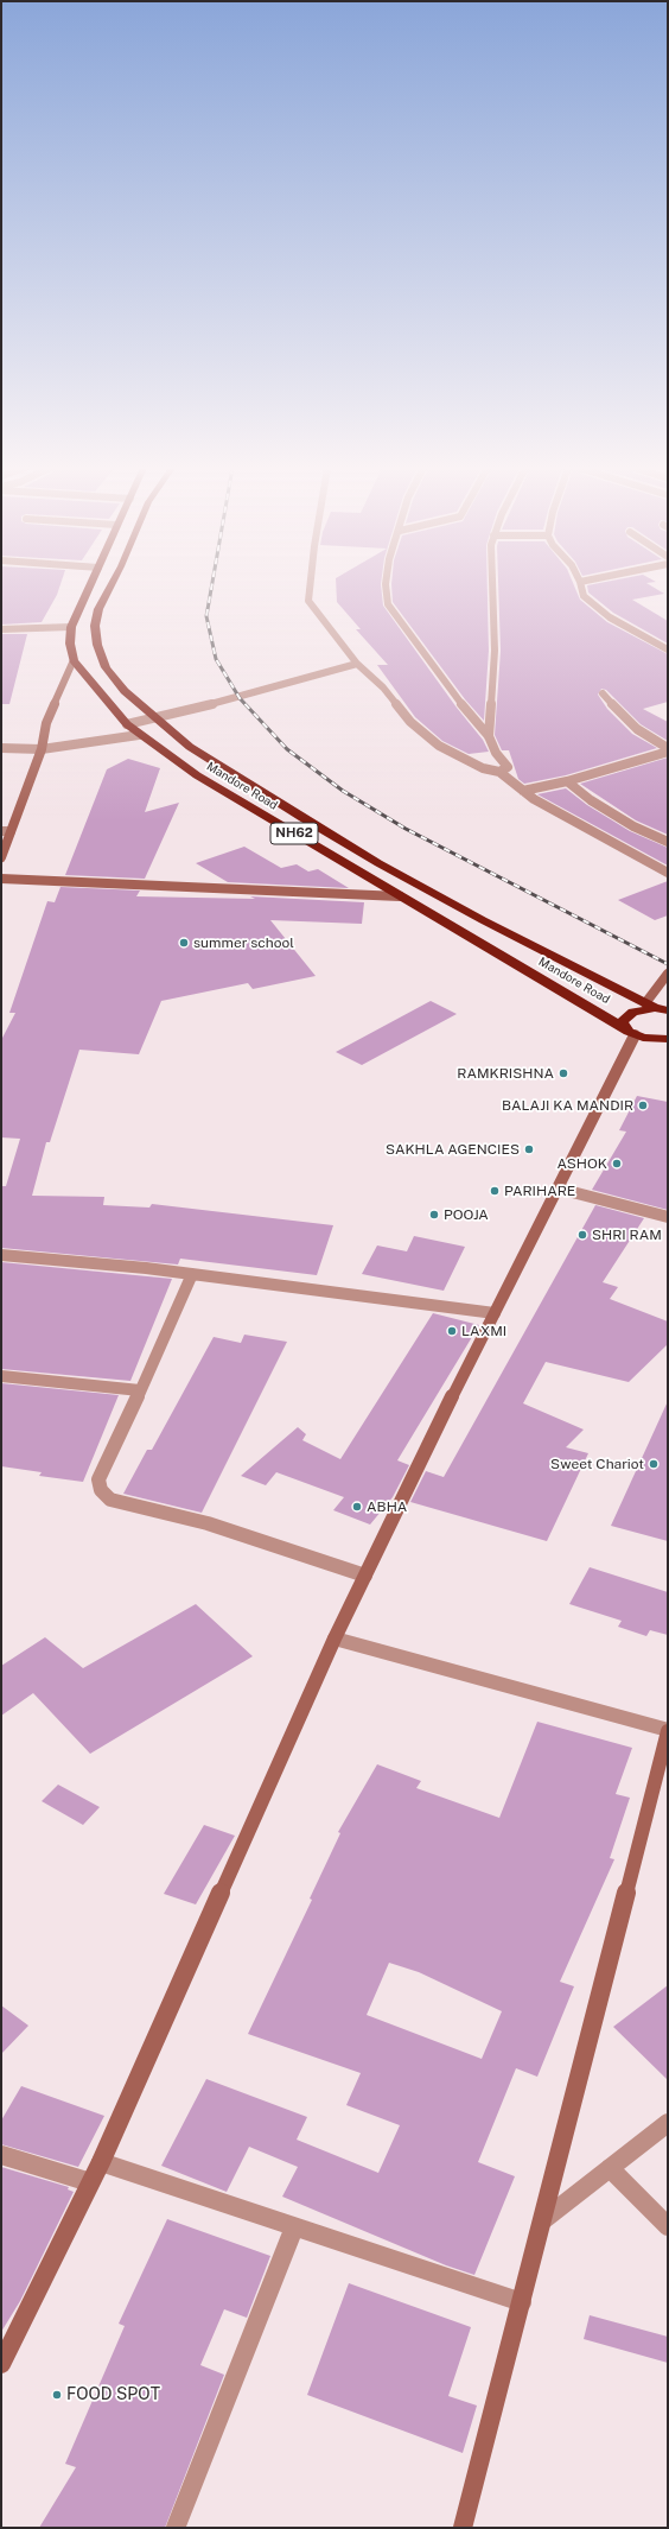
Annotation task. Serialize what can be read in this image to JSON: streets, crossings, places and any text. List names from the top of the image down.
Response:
{
  "streets": {
    "highway": ["Mandore Road", "NH62"]
  },
  "places": [
    "summer school",
    "RAMKRISHNA",
    "BALAJI KA MANDIR",
    "SAKHLA AGENCIES",
    "ASHOK",
    "PARIHARE",
    "POOJA",
    "SHRI RAM",
    "LAXMI",
    "Sweet Chariot",
    "ABHA",
    "FOOD SPOT"
  ]
}
